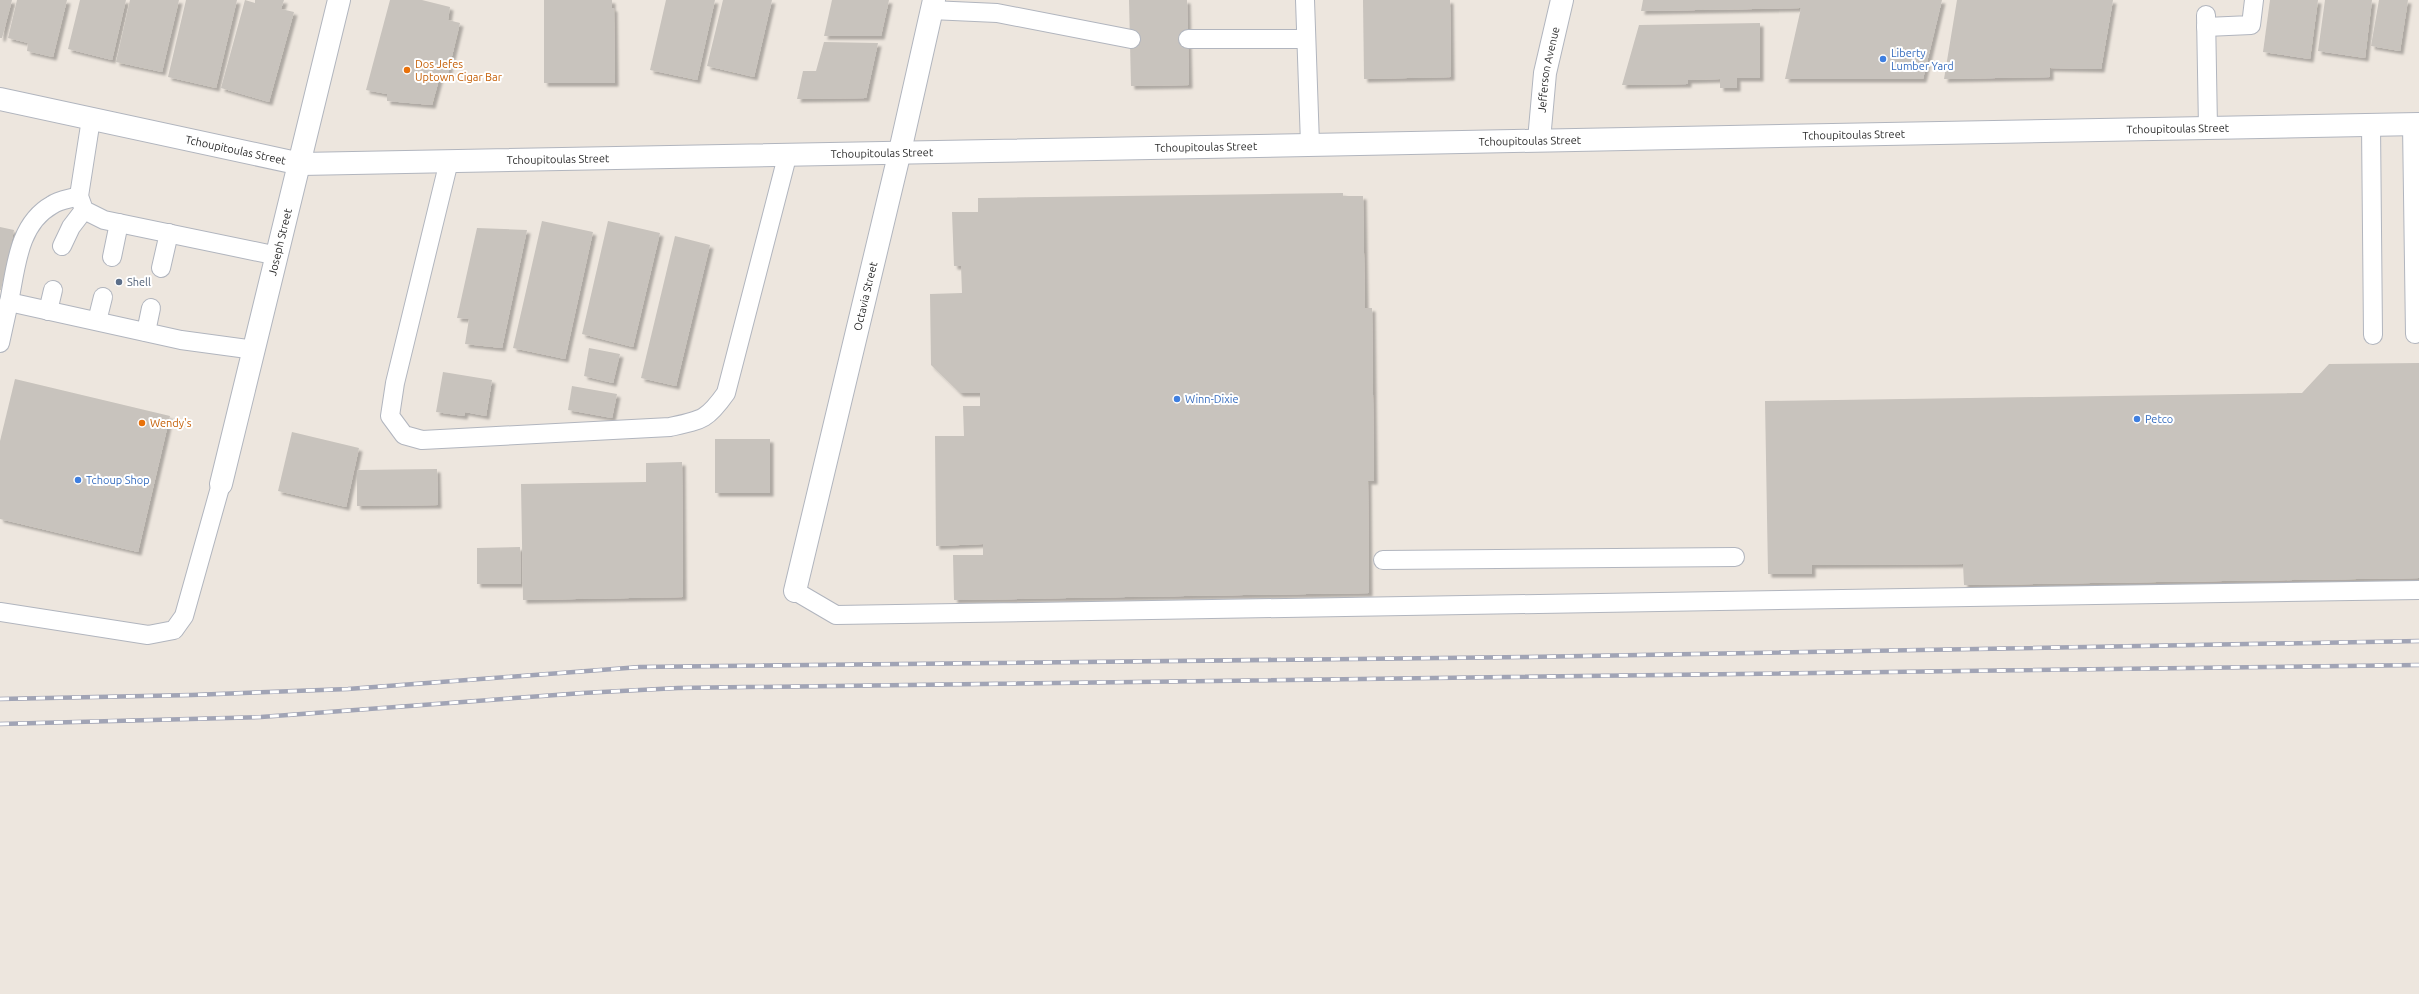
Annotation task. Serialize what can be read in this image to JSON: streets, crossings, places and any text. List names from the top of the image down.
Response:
{
  "streets": {
    "street": [
      "Jefferson Avenue",
      "Tchoupitoulas Street",
      "Joseph Street",
      "Octavia Street"
    ]
  },
  "crossings": [
    ["Jefferson Avenue", "Tchoupitoulas Street"],
    ["Tchoupitoulas Street", "Joseph Street"],
    ["Tchoupitoulas Street", "Octavia Street"]
  ],
  "places": [
    "Liberty Lumber Yard",
    "Dos Jefes Uptown Cigar Bar",
    "Shell",
    "Winn-Dixie",
    "Petco",
    "Wendy's",
    "Tchoup Shop"
  ]
}
